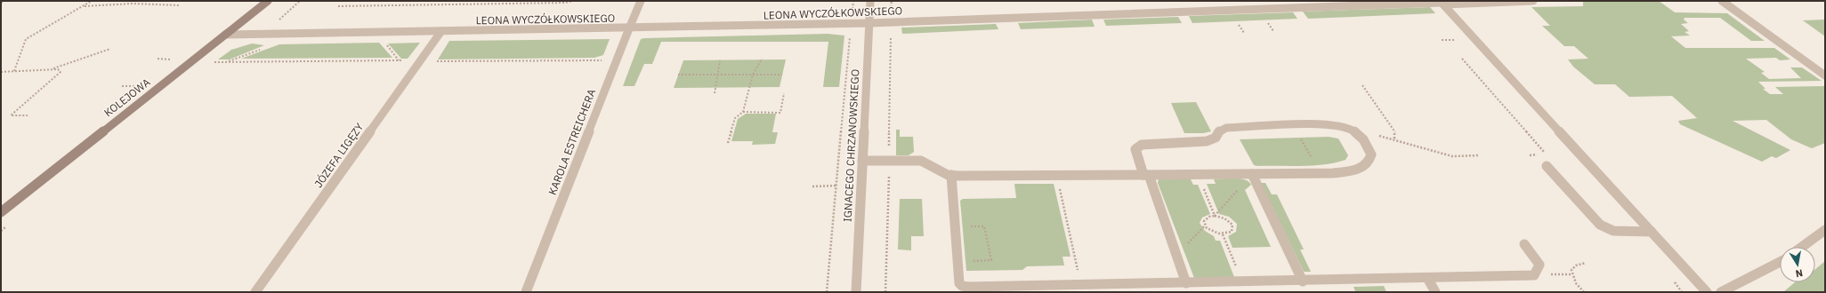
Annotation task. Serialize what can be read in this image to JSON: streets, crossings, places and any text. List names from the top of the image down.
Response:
{
  "streets": {
    "main road": ["KOLEJOWA"],
    "street": [
      "LEONA WYCZÓŁKOWSKIEGO",
      "KAROLA ESTREICHERA",
      "IGNACEGO CHRZANOWSKIEGO",
      "JÓZEFA LIGĘZY"
    ]
  },
  "crossings": [
    ["LEONA WYCZÓŁKOWSKIEGO", "KOLEJOWA"],
    ["LEONA WYCZÓŁKOWSKIEGO", "KAROLA ESTREICHERA"],
    ["LEONA WYCZÓŁKOWSKIEGO", "IGNACEGO CHRZANOWSKIEGO"],
    ["LEONA WYCZÓŁKOWSKIEGO", "JÓZEFA LIGĘZY"]
  ],
  "north": "bottom"
}
